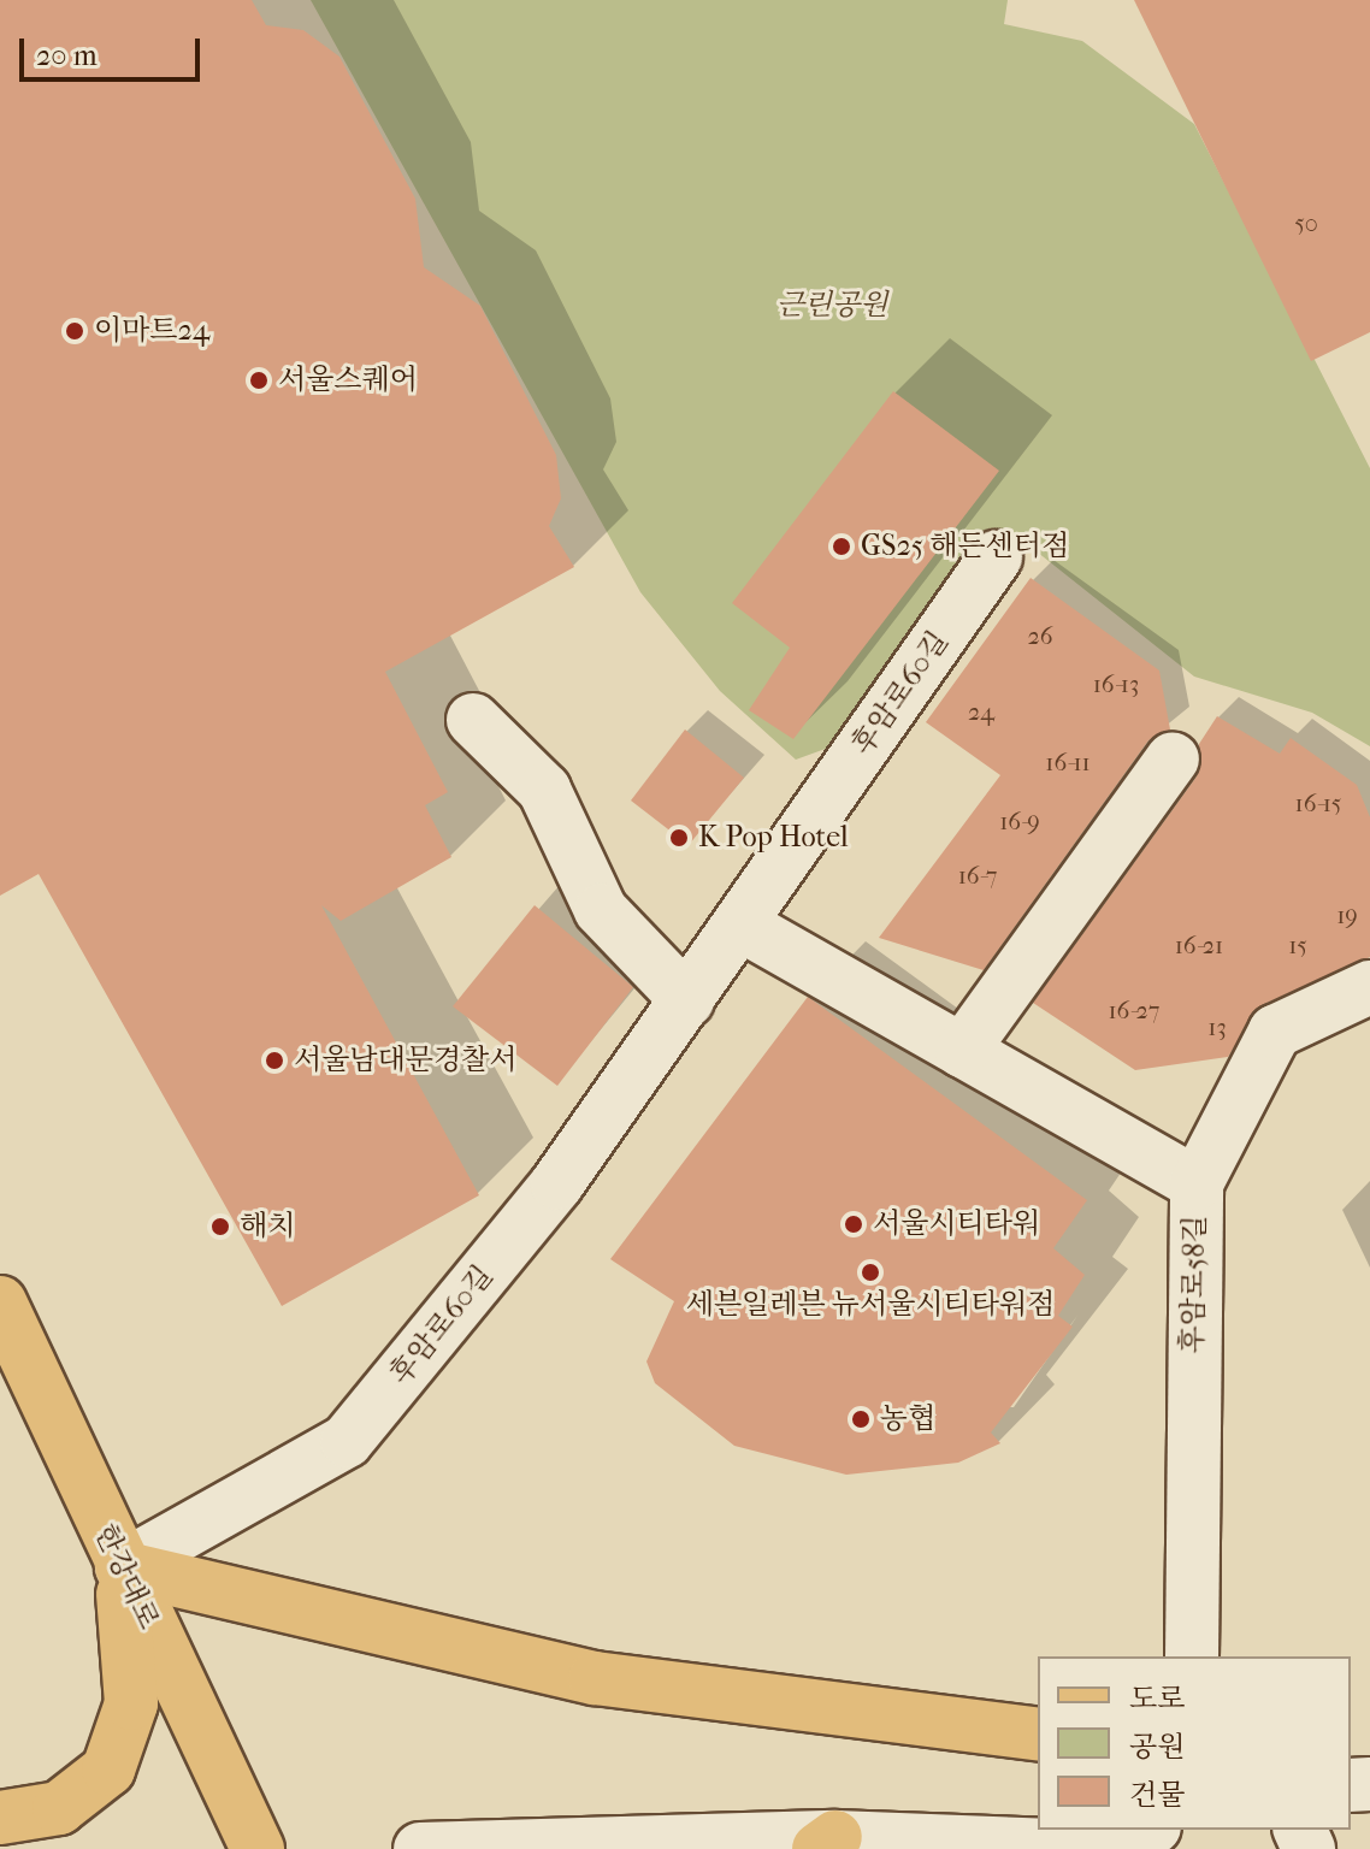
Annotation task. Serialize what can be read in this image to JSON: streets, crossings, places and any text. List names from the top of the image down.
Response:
{
  "streets": {
    "main road": ["한강대로"],
    "street": ["후암로60길", "후암로58길"]
  },
  "crossings": [
    ["후암로60길", "한강대로"]
  ],
  "parks": ["근린공원"],
  "places": [
    "이마트24",
    "서울스퀘어",
    "GS25 해든센터점",
    "K Pop Hotel",
    "서울남대문경찰서",
    "서울시티타워",
    "해치",
    "세븐일레븐 뉴서울시티타워점",
    "농협"
  ],
  "house_numbers": [
    "50",
    "26",
    "16-13",
    "24",
    "16-11",
    "16-15",
    "16-9",
    "16-7",
    "19",
    "16-21",
    "15",
    "16-27",
    "13"
  ],
  "legend": ["도로", "공원", "건물"],
  "scale_bar": "20 m"
}
